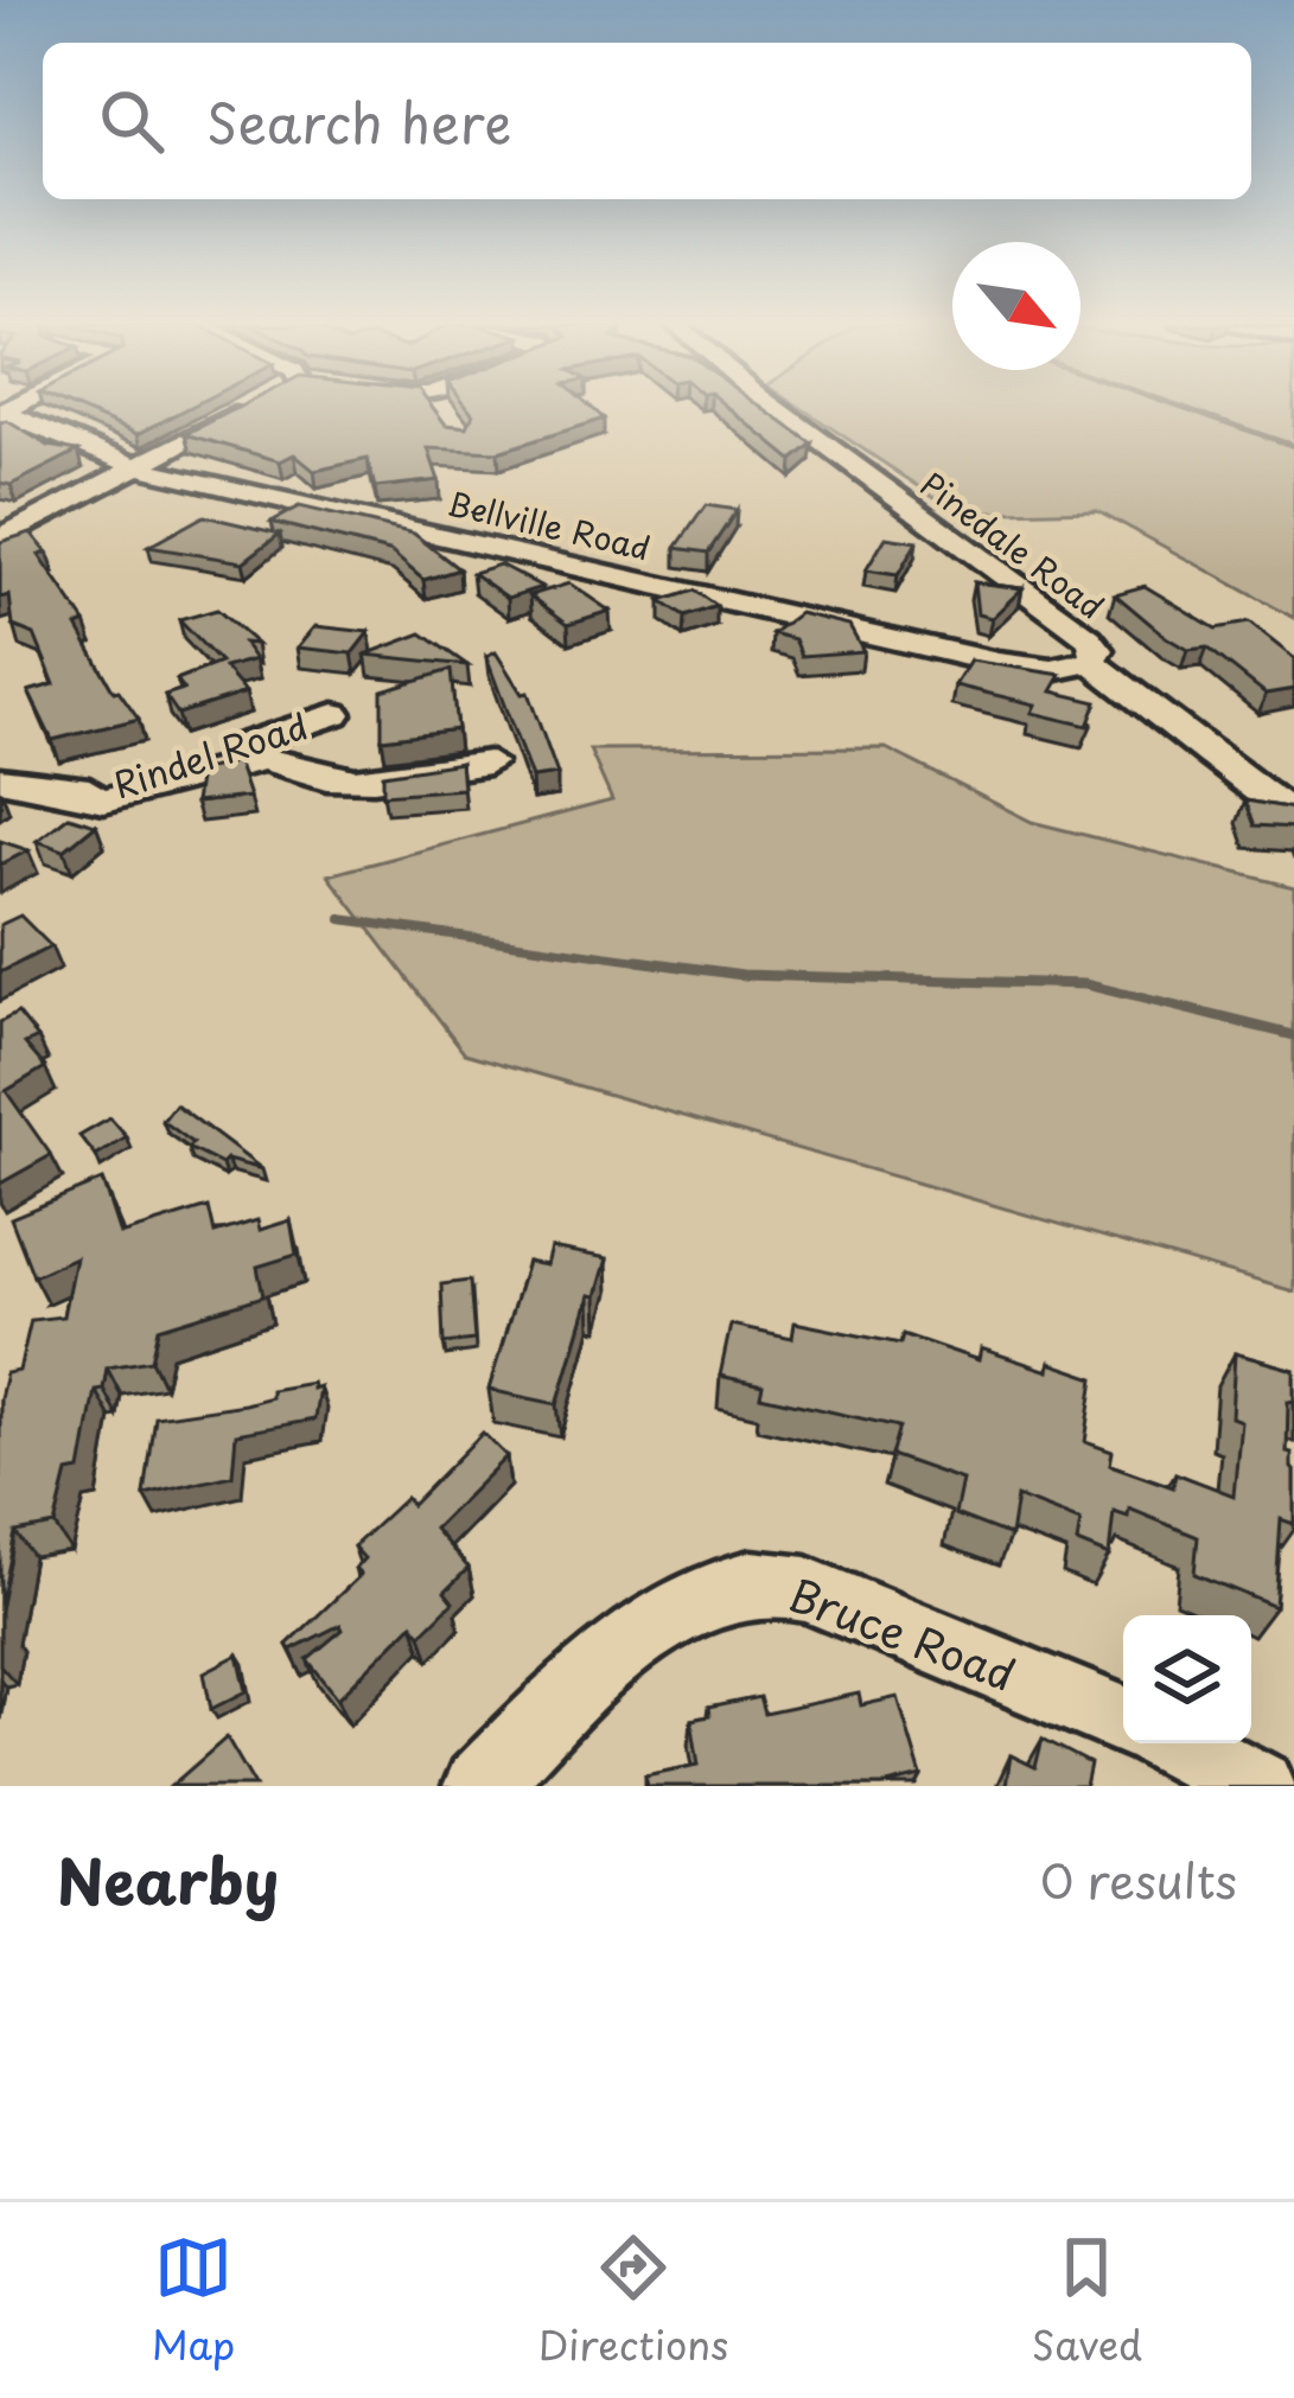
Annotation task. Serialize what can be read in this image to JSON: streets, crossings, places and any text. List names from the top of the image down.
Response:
{
  "streets": {
    "street": [
      "Bellville Road",
      "Pinedale Road",
      "Rindel Road",
      "Bruce Road"
    ]
  },
  "crossings": [
    ["Bellville Road", "Pinedale Road"]
  ],
  "north": "bottom right",
  "page": {
    "search": "Search here",
    "heading": ["Nearby", "0 results"],
    "nav": ["Map", "Directions", "Saved"]
  }
}
